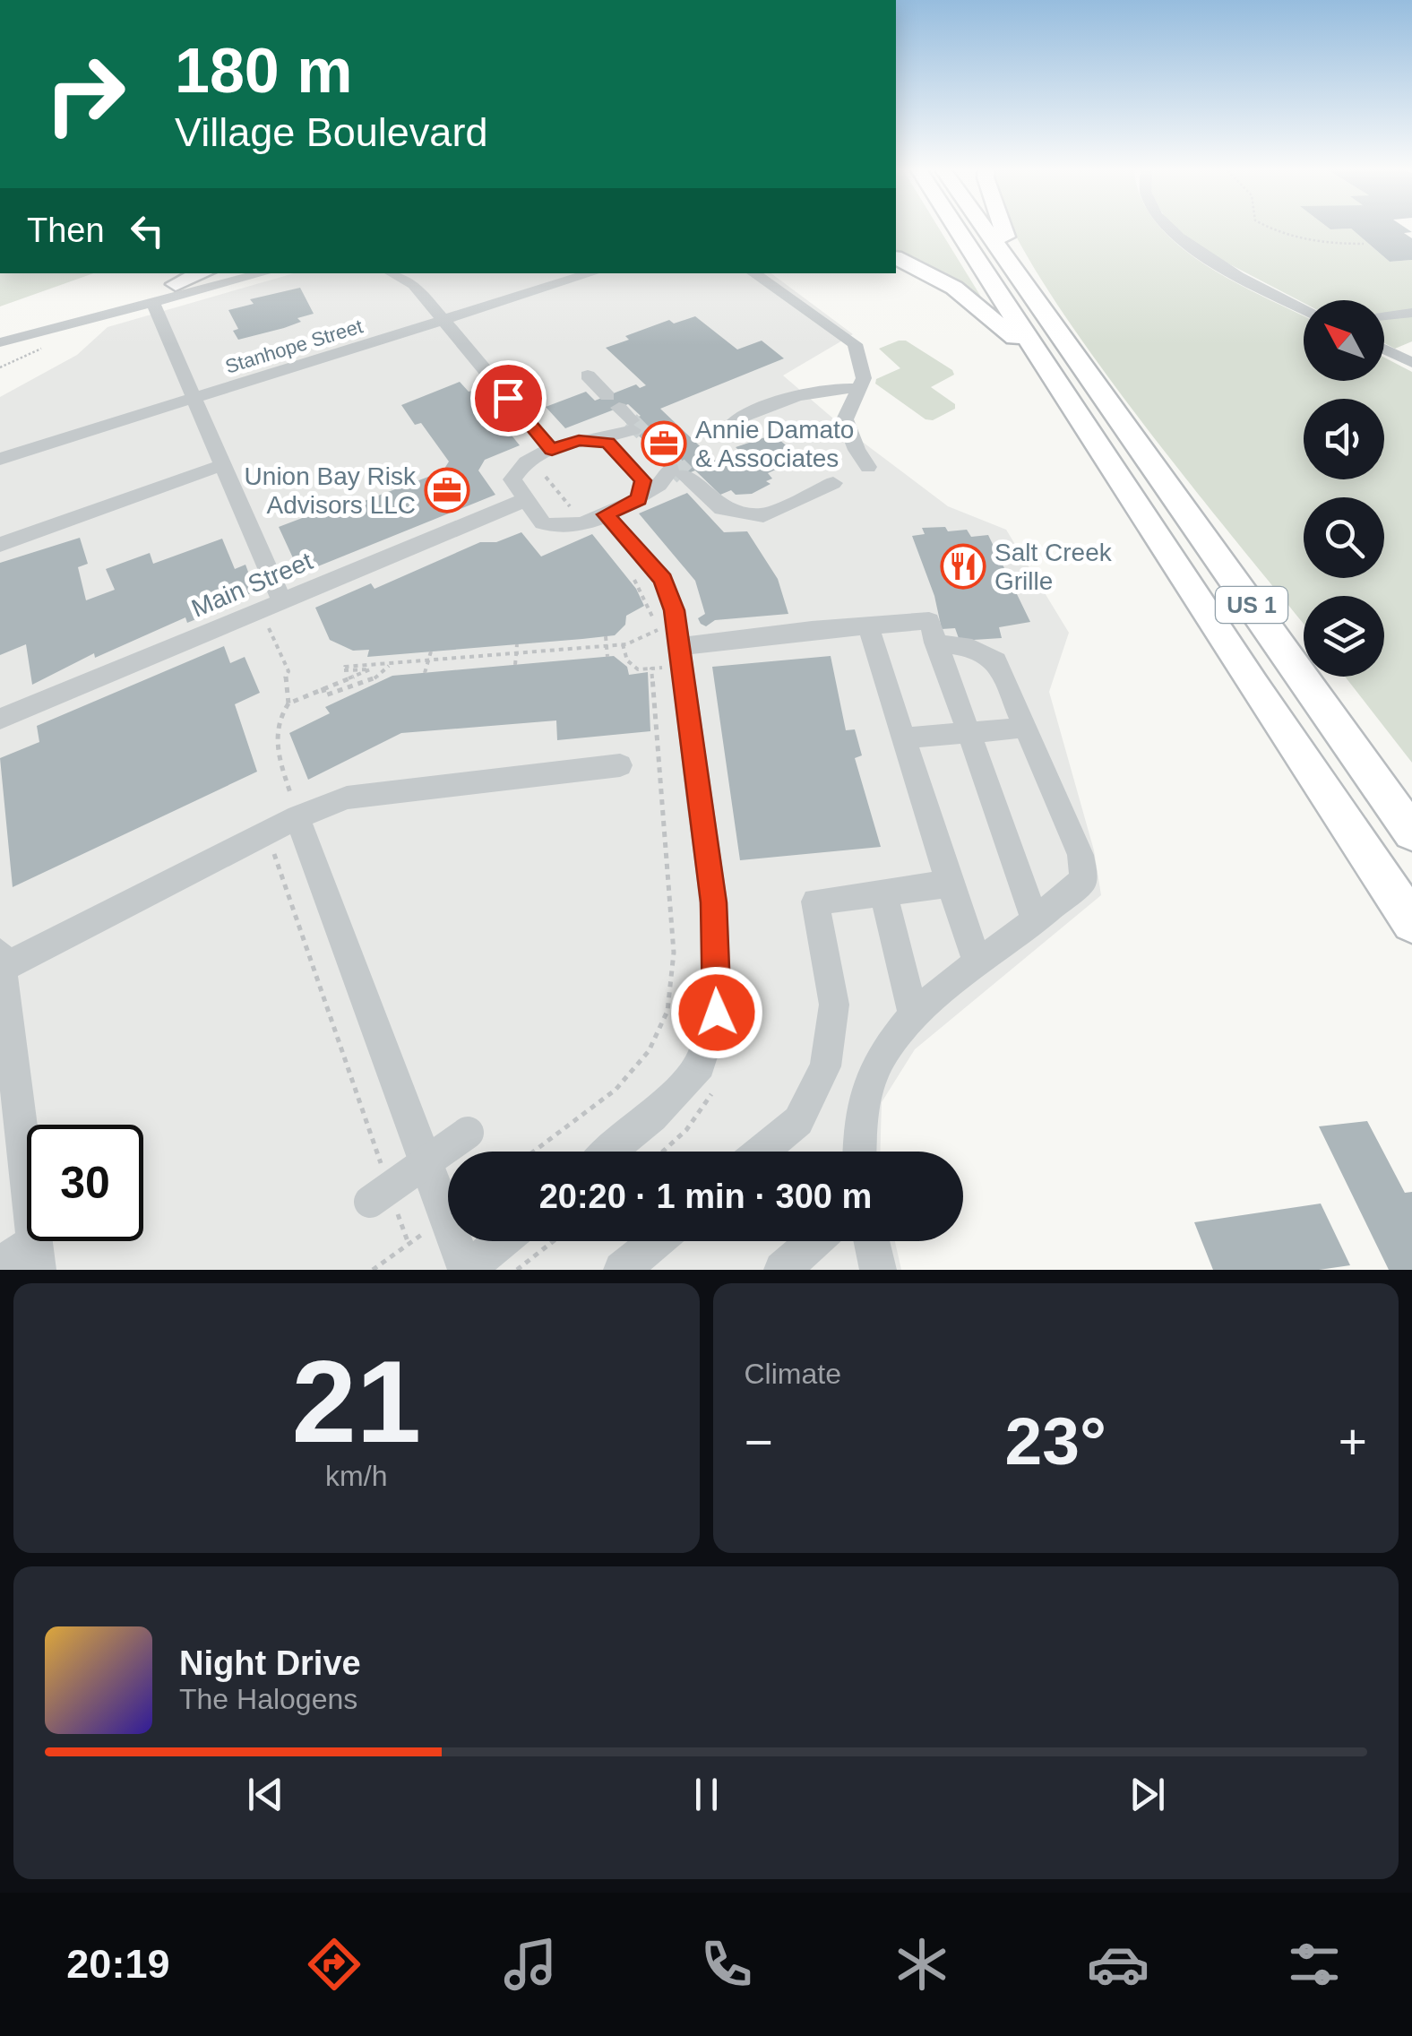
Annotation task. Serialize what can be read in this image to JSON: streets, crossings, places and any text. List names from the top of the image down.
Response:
{
  "streets": {
    "highway": ["US 1"],
    "street": ["Stanhope Street", "Main Street"]
  },
  "places": {
    "office": ["Annie Damato & Associates", "Union Bay Risk Advisors LLC"],
    "restaurant": ["Salt Creek Grille"]
  },
  "north": "top left",
  "page": {
    "turn": ["180 m", "Village Boulevard"],
    "then": "Then",
    "limit": "30",
    "trip": "20:20 · 1 min · 300 m",
    "tile": [
      ["21", "km/h"],
      "Climate"
    ],
    "heat": ["−", "23°", "+"],
    "song": ["Night Drive", "The Halogens"],
    "tabs": "20:19"
  }
}
